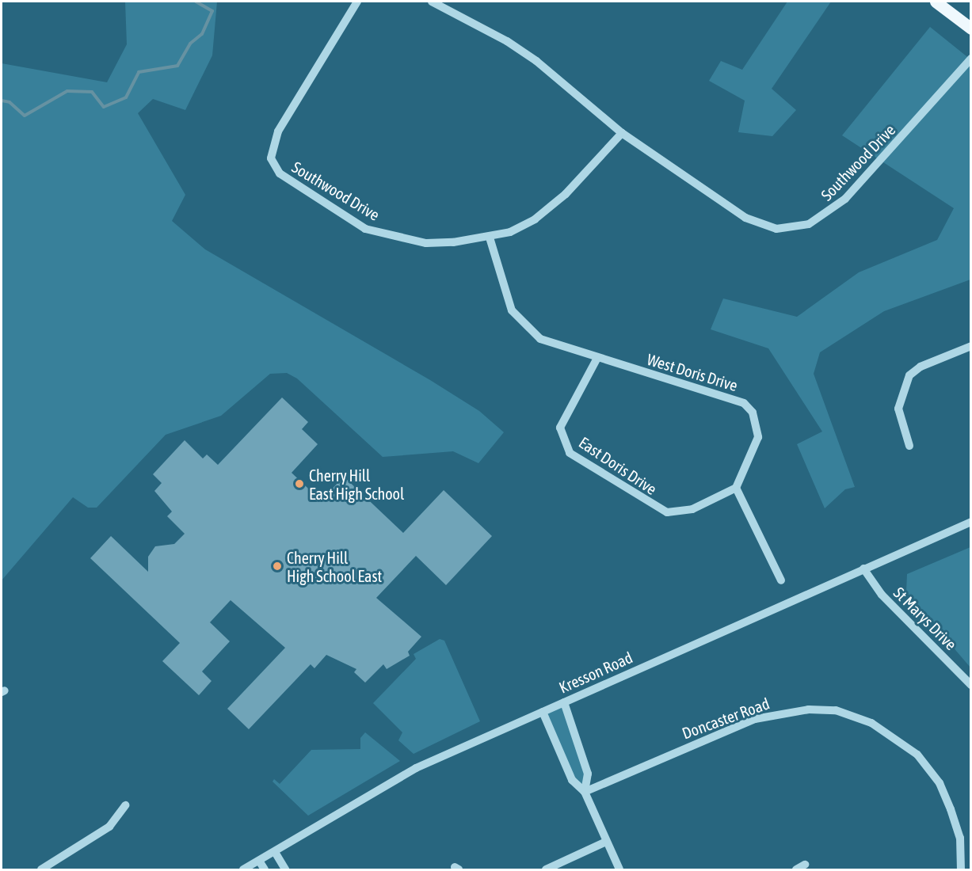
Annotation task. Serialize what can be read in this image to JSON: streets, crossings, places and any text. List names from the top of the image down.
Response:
{
  "streets": {
    "street": [
      "Southwood Drive",
      "West Doris Drive",
      "East Doris Drive",
      "St Marys Drive",
      "Kresson Road",
      "Doncaster Road"
    ]
  },
  "crossings": [
    ["West Doris Drive", "East Doris Drive"],
    ["St Marys Drive", "Kresson Road"]
  ],
  "places": ["Cherry Hill East High School", "Cherry Hill High School East"]
}
